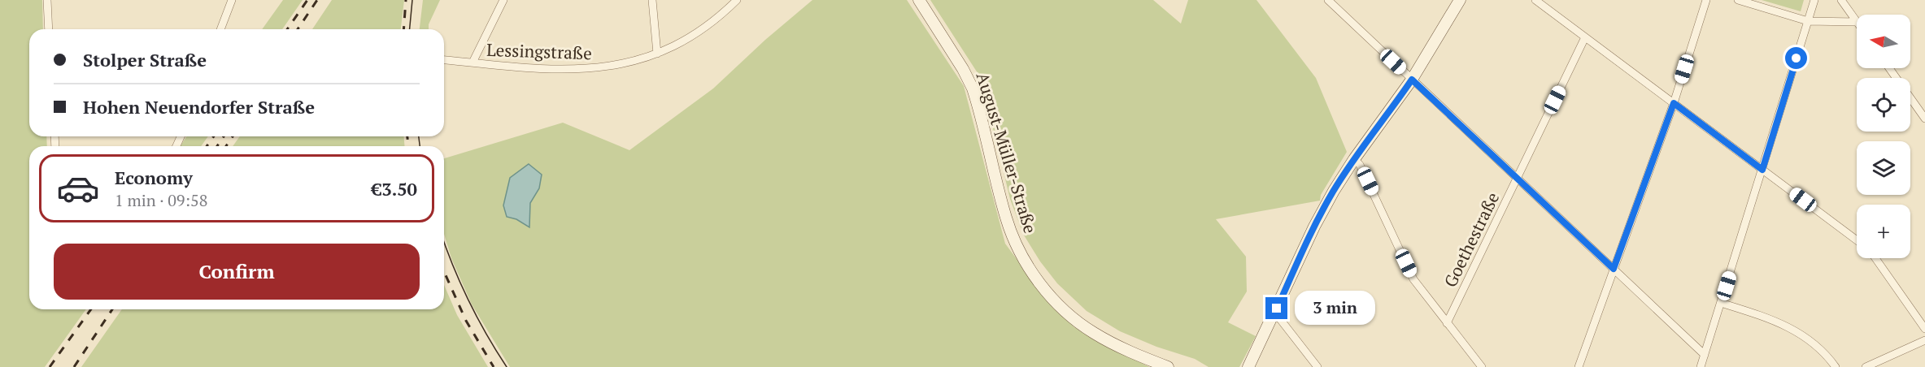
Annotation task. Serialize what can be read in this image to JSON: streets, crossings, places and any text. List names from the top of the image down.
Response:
{
  "streets": {
    "main road": ["August-Müller-Straße"],
    "street": ["Lessingstraße", "Goethestraße"]
  },
  "north": "left",
  "page": {
    "map_buttons": "+",
    "banner": ["Stolper Straße", "Hohen Neuendorfer Straße"],
    "list": [
      {
        "name": "Economy",
        "note": "1 min · 09:58",
        "value": "€3.50"
      }
    ],
    "buttons": "Confirm",
    "bubble": "3 min"
  }
}
